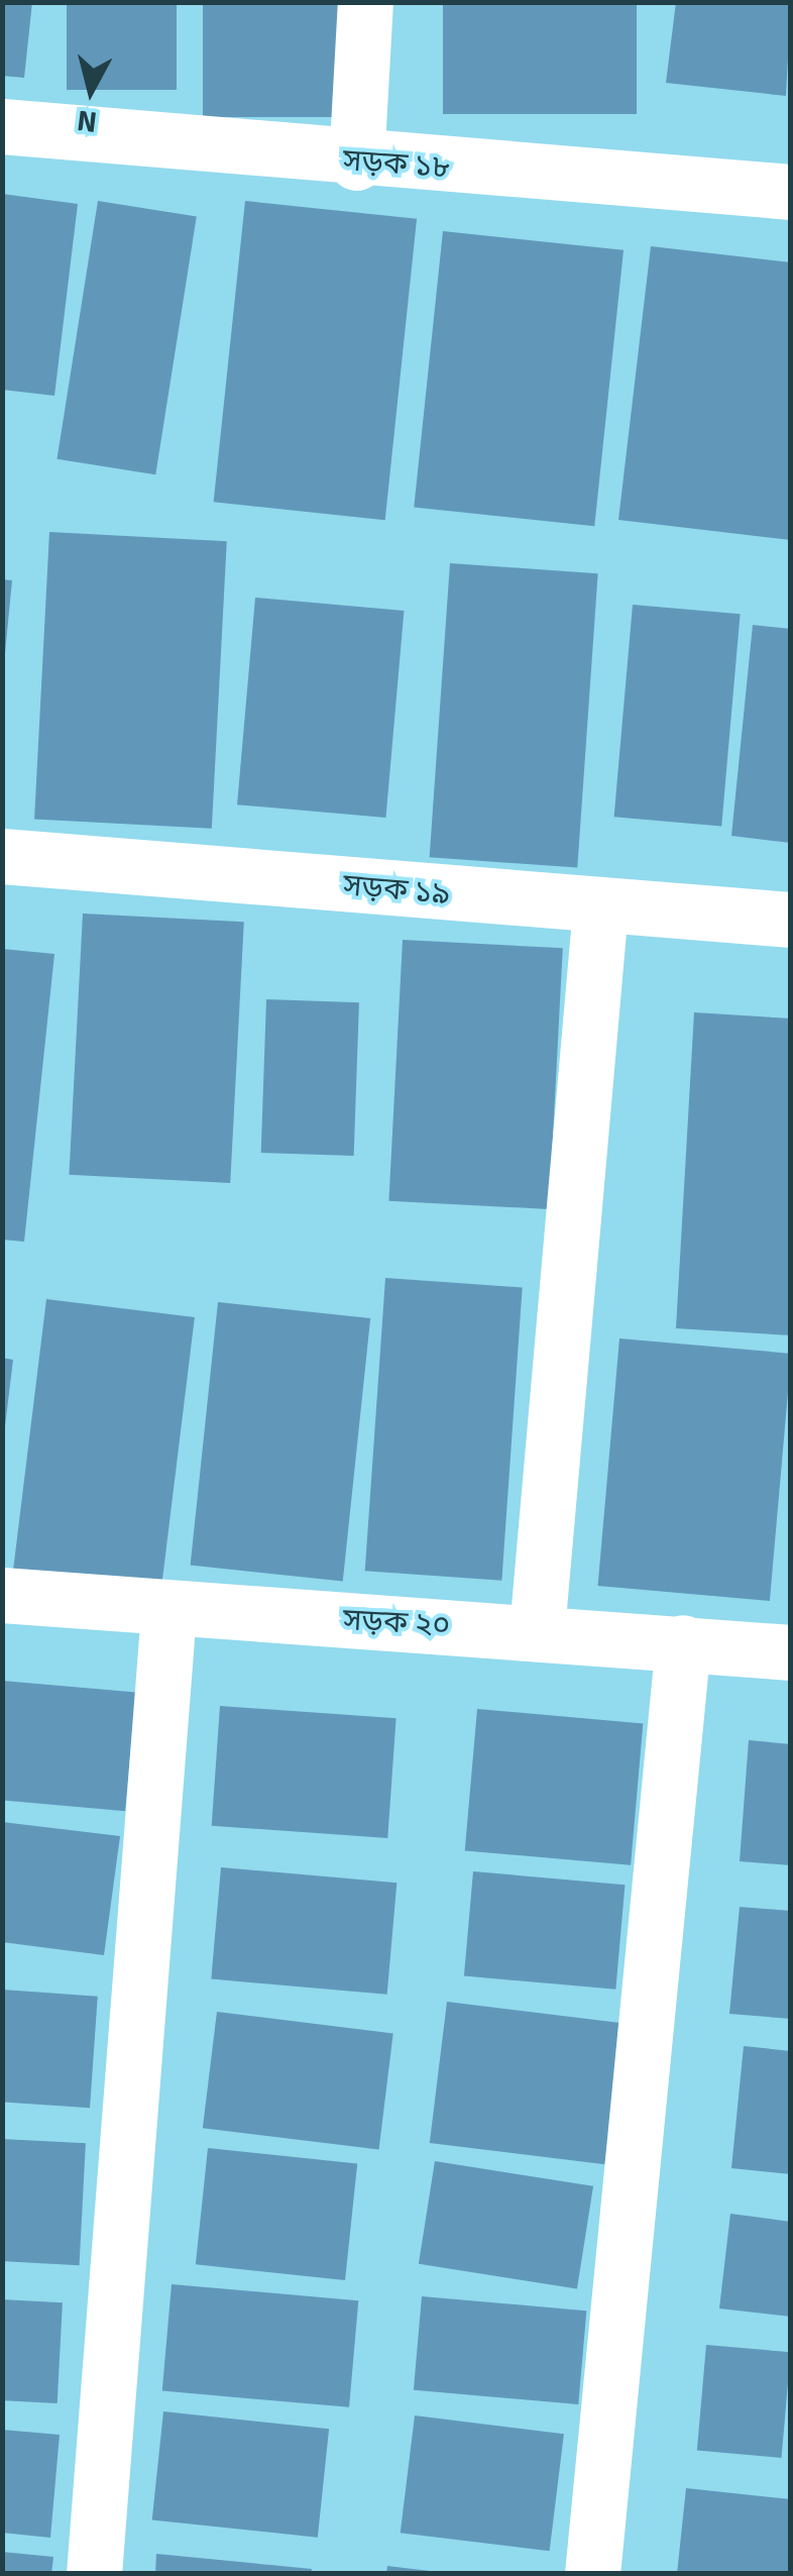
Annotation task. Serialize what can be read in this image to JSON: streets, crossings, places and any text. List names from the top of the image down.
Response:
{
  "streets": {
    "street": ["সড়ক ১৮", "সড়ক ১৯", "সড়ক ২০"]
  },
  "north": "bottom"
}
